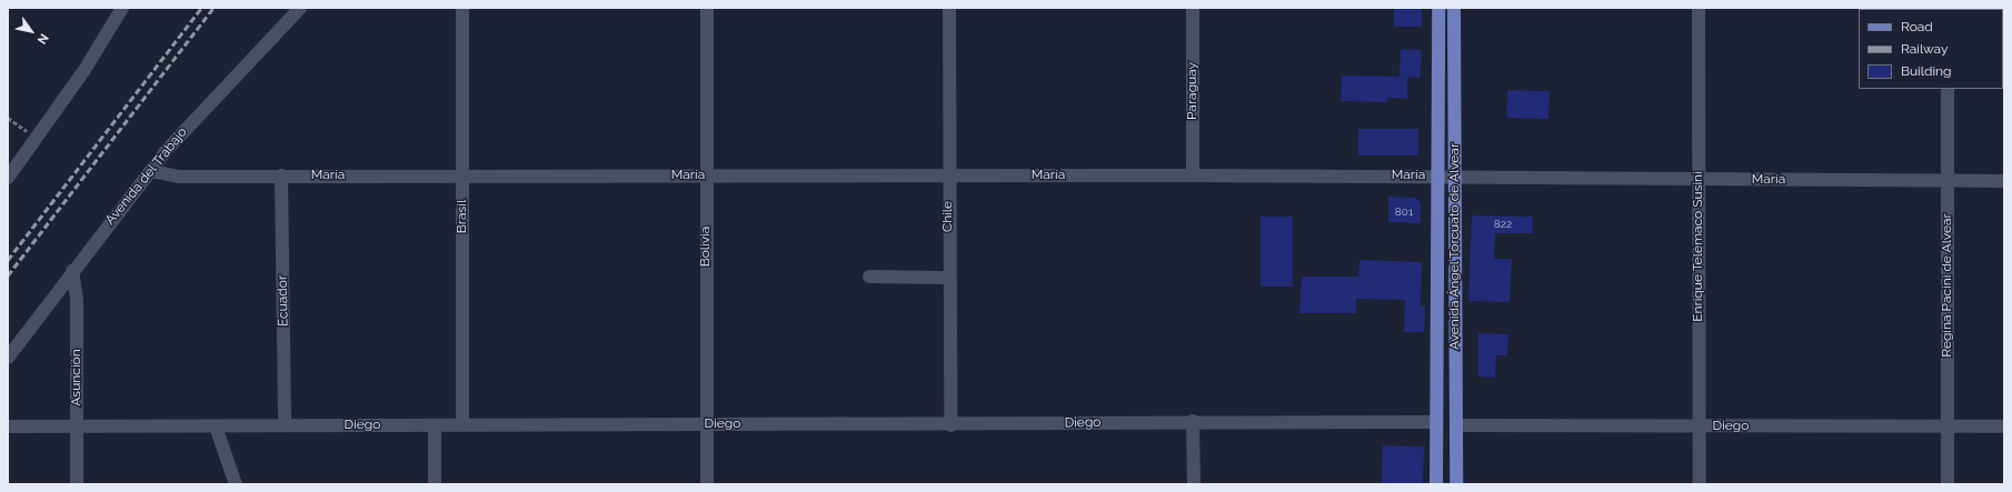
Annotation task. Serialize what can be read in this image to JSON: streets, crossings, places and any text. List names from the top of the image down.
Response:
{
  "streets": {
    "main road": ["Avenida Ángel Torcuato de Alvear"],
    "street": [
      "Paraguay",
      "María",
      "Avenida del Trabajo",
      "Brasil",
      "Chile",
      "Bolivia",
      "Enrique Telémaco Susini",
      "Regina Pacini de Alvear",
      "Ecuador",
      "Asunción",
      "Diego"
    ]
  },
  "crossings": [
    ["Paraguay", "María"],
    ["María", "Avenida del Trabajo"],
    ["María", "Brasil"],
    ["María", "Chile"],
    ["María", "Bolivia"],
    ["María", "Avenida Ángel Torcuato de Alvear"],
    ["María", "Enrique Telémaco Susini"],
    ["María", "Regina Pacini de Alvear"],
    ["María", "Ecuador"],
    ["Avenida del Trabajo", "Asunción"],
    ["Brasil", "Diego"],
    ["Chile", "Diego"],
    ["Bolivia", "Diego"],
    ["Avenida Ángel Torcuato de Alvear", "Diego"],
    ["Enrique Telémaco Susini", "Diego"],
    ["Regina Pacini de Alvear", "Diego"],
    ["Ecuador", "Diego"],
    ["Asunción", "Diego"]
  ],
  "house_numbers": ["801", "822"],
  "legend": ["Road", "Railway", "Building"],
  "north": "bottom right"
}
